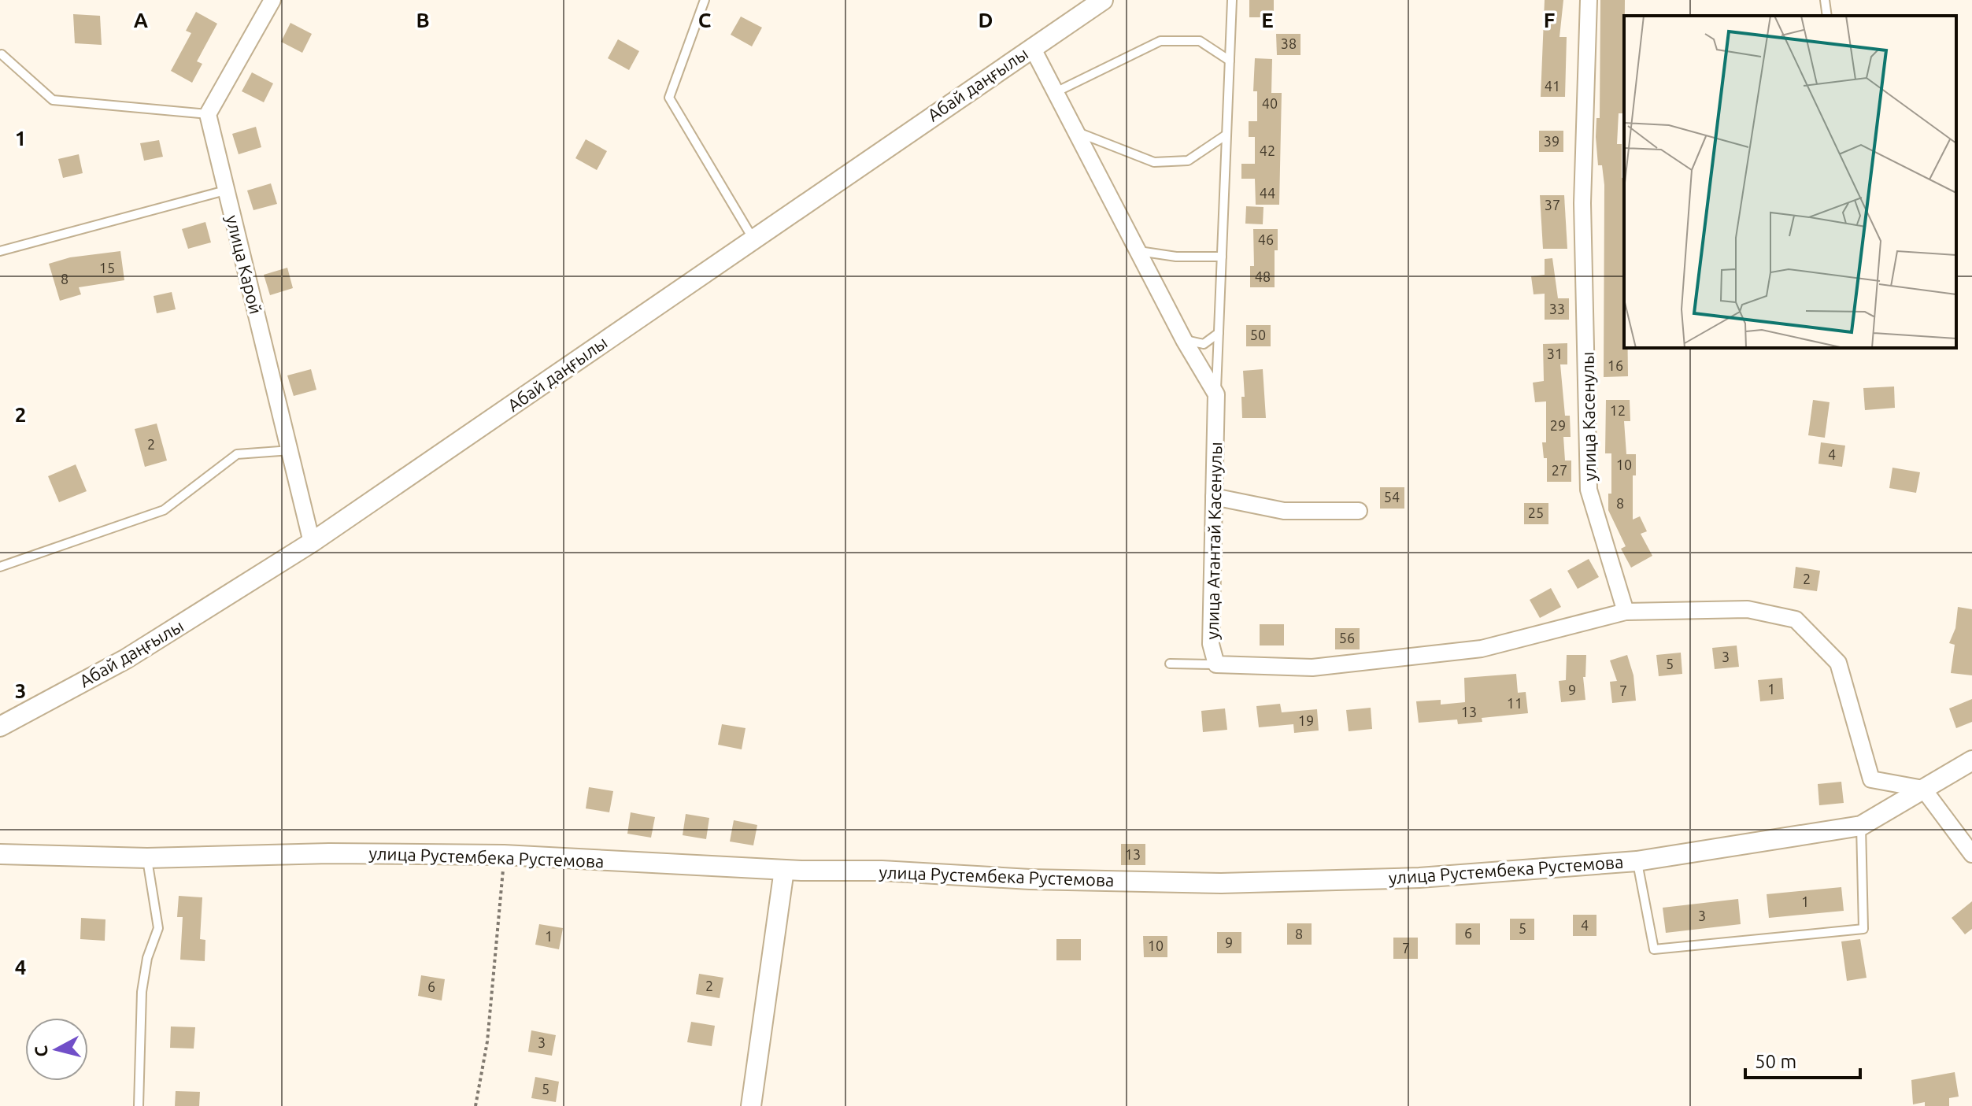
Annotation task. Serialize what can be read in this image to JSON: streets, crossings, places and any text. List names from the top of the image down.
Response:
{
  "streets": {
    "street": [
      "Абай даңғылы",
      "улица Карой",
      "улица Касенулы",
      "улица Атантай Касенулы",
      "улица Рустембека Рустемова"
    ]
  },
  "crossings": [
    ["Абай даңғылы", "улица Карой"],
    ["улица Касенулы", "улица Атантай Касенулы"]
  ],
  "house_numbers": [
    "38",
    "41",
    "40",
    "39",
    "42",
    "44",
    "37",
    "46",
    "15",
    "48",
    "8",
    "33",
    "50",
    "31",
    "16",
    "12",
    "29",
    "2",
    "4",
    "10",
    "27",
    "54",
    "8",
    "25",
    "2",
    "56",
    "3",
    "5",
    "1",
    "9",
    "7",
    "11",
    "13",
    "19",
    "13",
    "1",
    "3",
    "4",
    "5",
    "6",
    "8",
    "1",
    "9",
    "10",
    "7",
    "2",
    "6",
    "3",
    "5"
  ],
  "scale_bar": "50 m",
  "north": "left",
  "grid": {
    "columns": [
      "A",
      "B",
      "C",
      "D",
      "E",
      "F"
    ],
    "rows": [
      "1",
      "2",
      "3",
      "4"
    ]
  }
}
